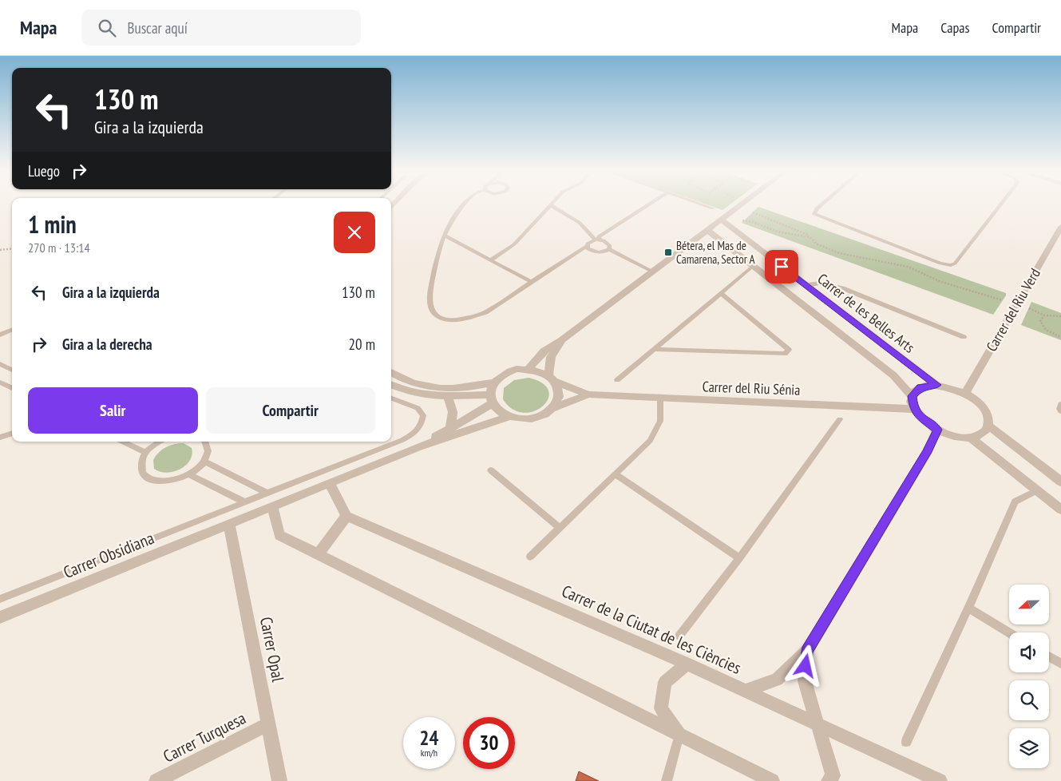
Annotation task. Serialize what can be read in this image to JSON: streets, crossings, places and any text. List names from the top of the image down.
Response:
{
  "streets": {
    "street": [
      "Carrer del Riu Verd",
      "Carrer de les Belles Arts",
      "Carrer del Riu Sénia",
      "Carrer Obsidiana",
      "Carrer de la Ciutat de les Ciències",
      "Carrer Opal",
      "Carrer Turquesa"
    ]
  },
  "crossings": [
    ["Carrer Obsidiana", "Carrer Opal"],
    ["Carrer Opal", "Carrer Turquesa"]
  ],
  "places": {
    "transit": ["Bétera, el Mas de Camarena, Sector A"]
  },
  "north": "left",
  "page": {
    "header": "Mapa",
    "search": "Buscar aquí",
    "nav": ["Mapa", "Capas", "Compartir"],
    "turn": ["130 m", "Gira a la izquierda"],
    "then": "Luego",
    "heading": ["1 min", "270 m · 13:14"],
    "list": [
      {
        "name": "Gira a la izquierda",
        "value": "130 m"
      },
      {
        "name": "Gira a la derecha",
        "value": "20 m"
      }
    ],
    "buttons": ["Salir", "Compartir"],
    "speed": "24 km/h",
    "limit": "30"
  }
}
